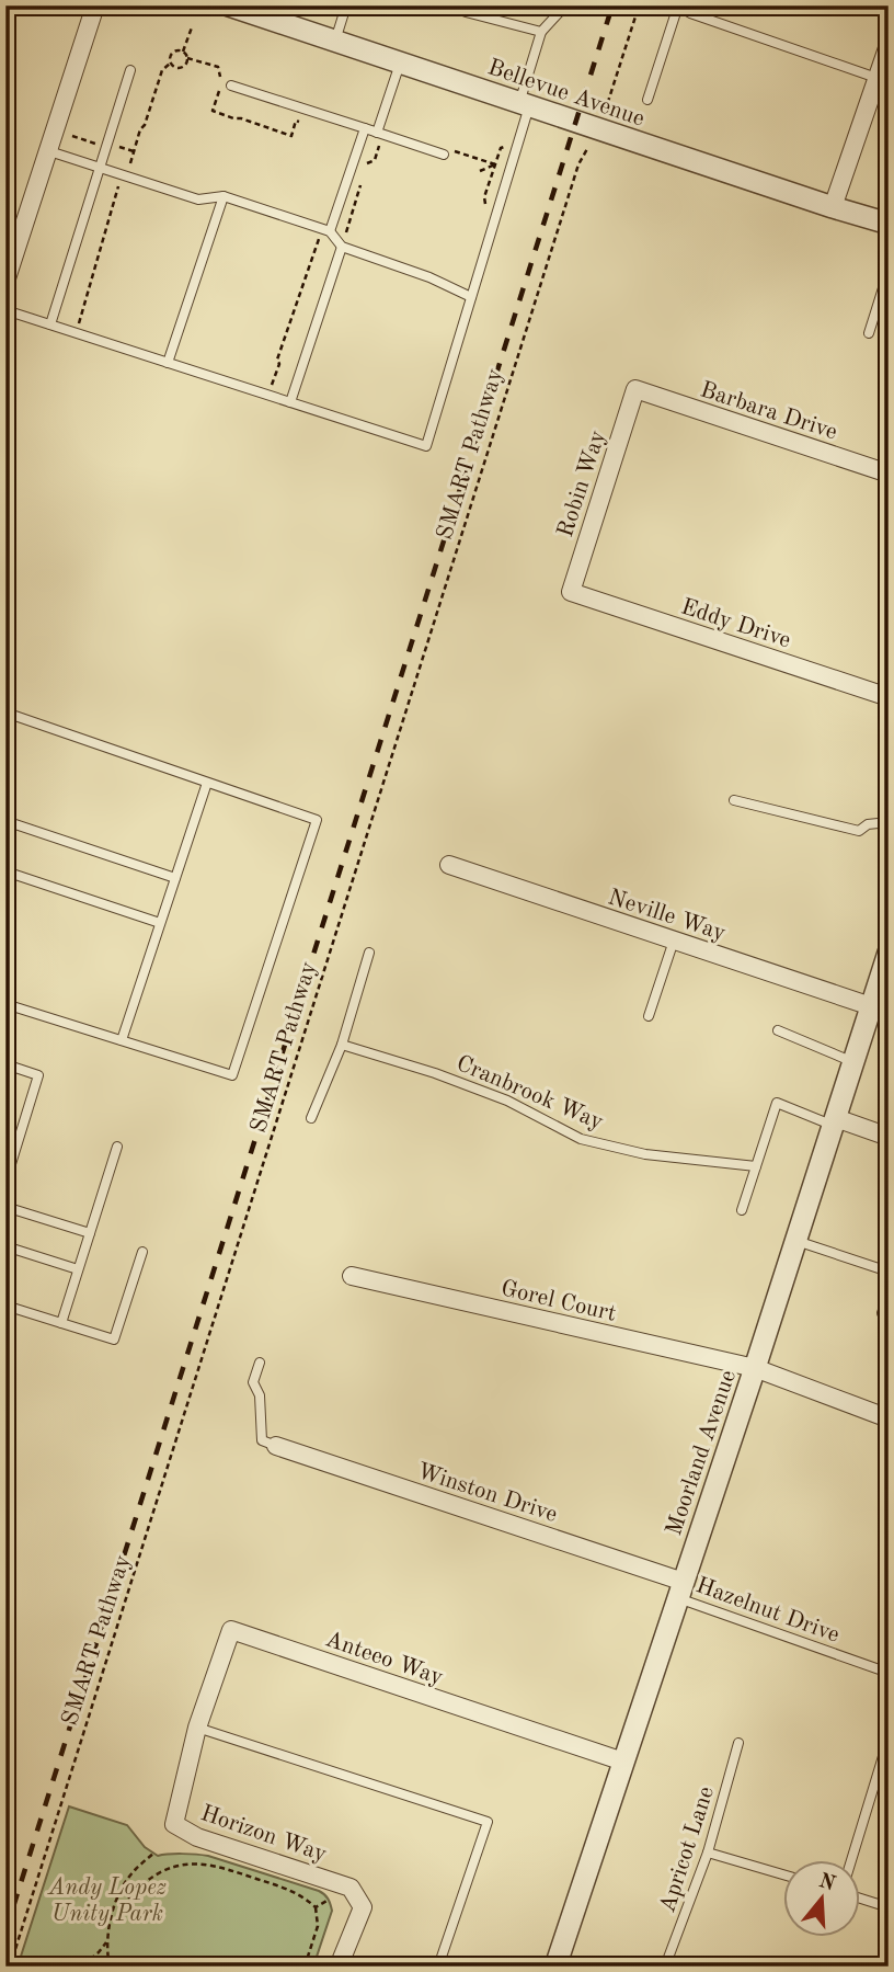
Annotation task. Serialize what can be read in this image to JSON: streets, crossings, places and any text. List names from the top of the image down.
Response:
{
  "streets": {
    "street": [
      "Bellevue Avenue",
      "Barbara Drive",
      "Robin Way",
      "Eddy Drive",
      "Neville Way",
      "Gorel Court",
      "Moorland Avenue",
      "Winston Drive",
      "Anteeo Way",
      "Horizon Way"
    ],
    "lane": ["Cranbrook Way", "Hazelnut Drive", "Apricot Lane"],
    "path": ["SMART Pathway"]
  },
  "crossings": [
    ["Barbara Drive", "Robin Way"],
    ["Robin Way", "Eddy Drive"],
    ["Neville Way", "Moorland Avenue"],
    ["Gorel Court", "Moorland Avenue"],
    ["Moorland Avenue", "Winston Drive"],
    ["Moorland Avenue", "Hazelnut Drive"],
    ["Moorland Avenue", "Anteeo Way"],
    ["Winston Drive", "Hazelnut Drive"],
    ["Anteeo Way", "Horizon Way"]
  ],
  "parks": ["Andy Lopez Unity Park"],
  "north": "top"
}
